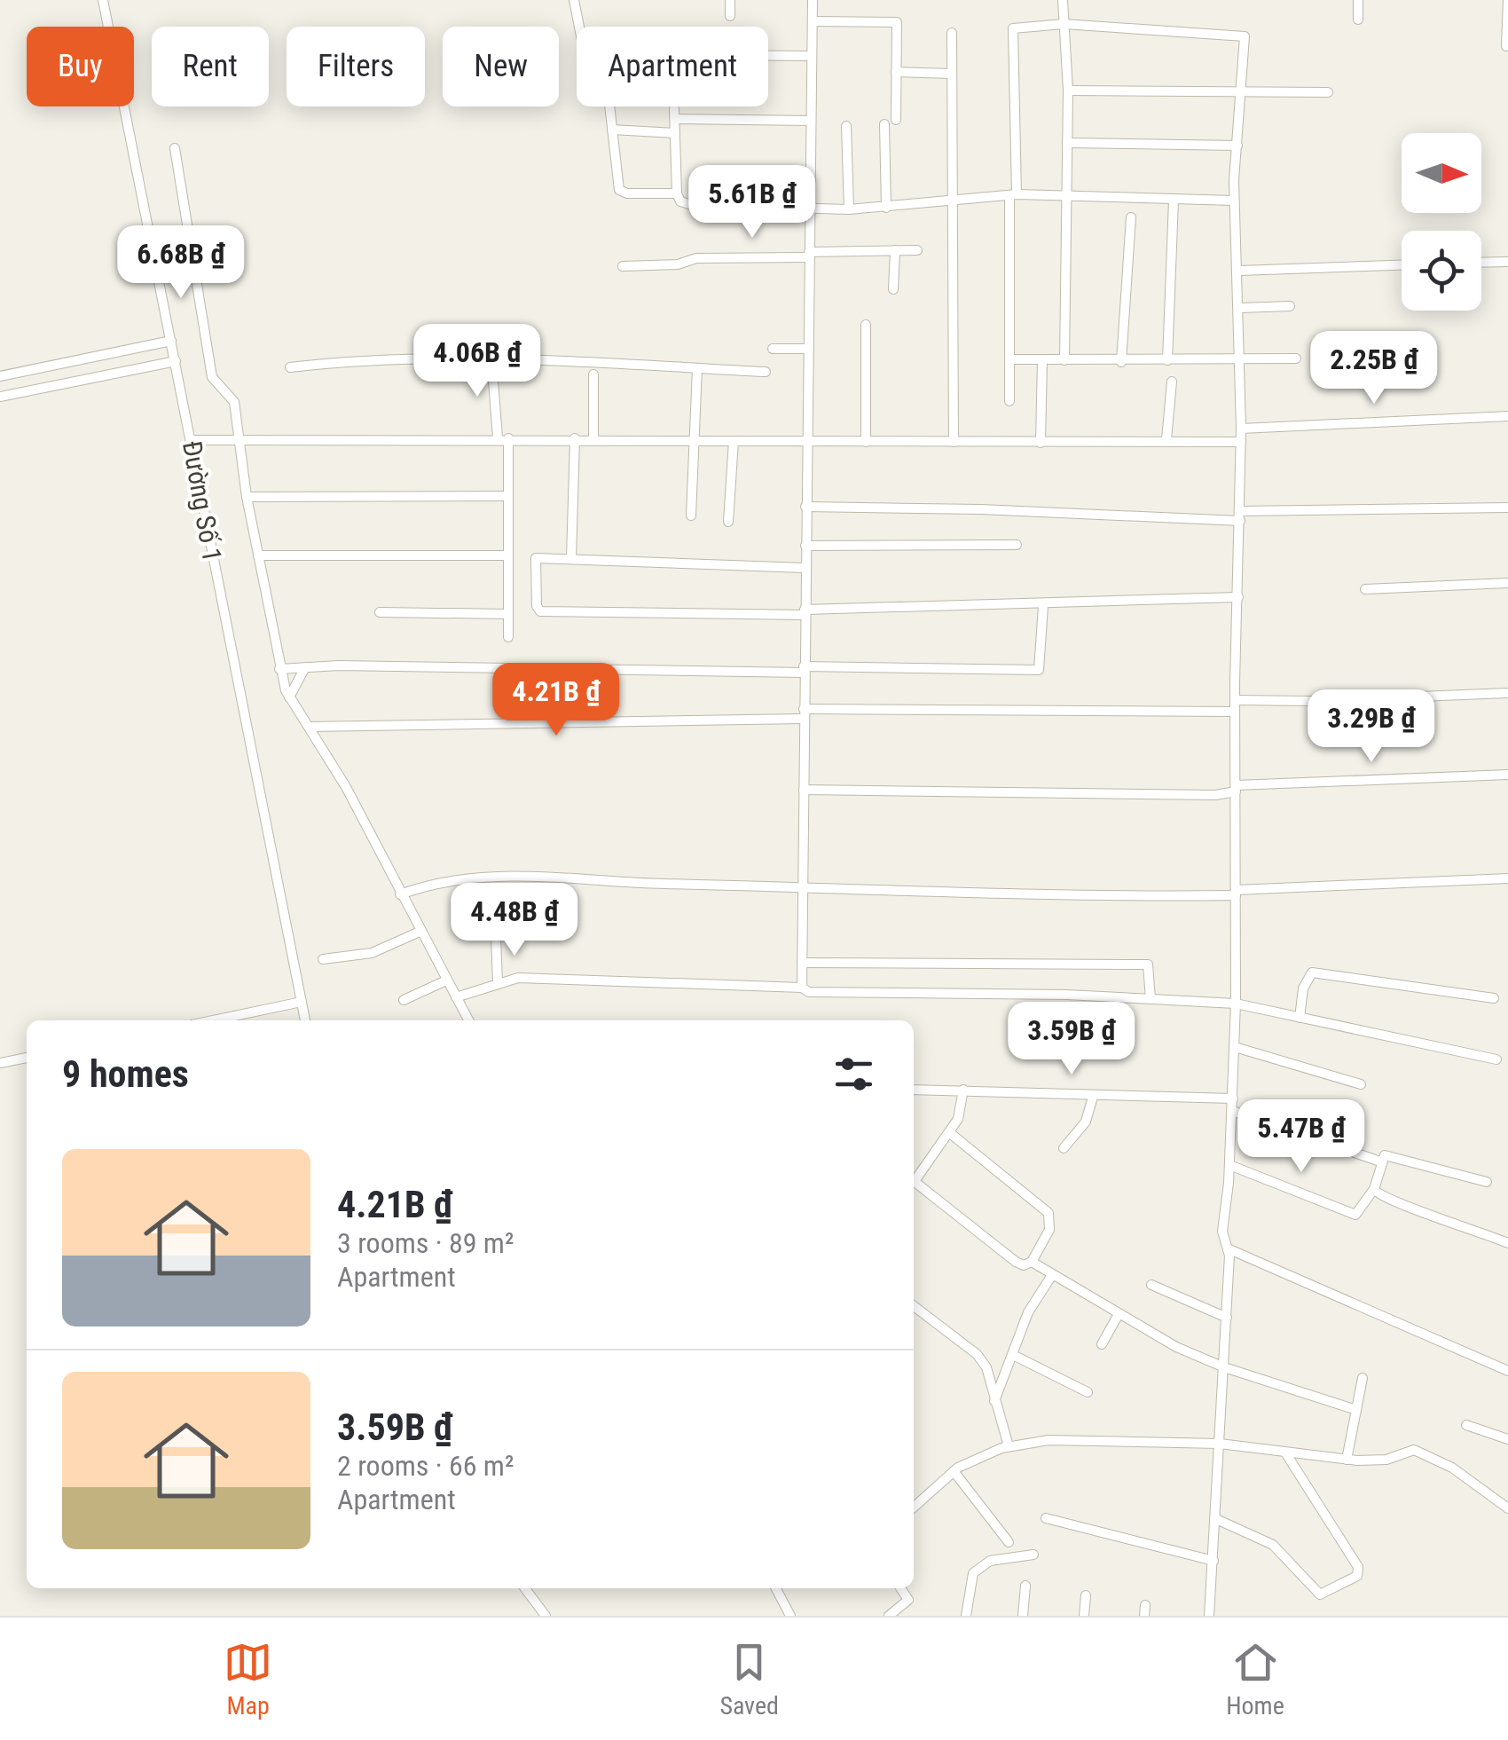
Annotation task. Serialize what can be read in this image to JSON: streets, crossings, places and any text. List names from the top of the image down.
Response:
{
  "streets": {
    "street": ["Đường Số 1"]
  },
  "north": "right",
  "page": {
    "chip": [
      "Buy",
      "Rent",
      "Filters",
      "New",
      "Apartment"
    ],
    "price": [
      "5.61B ₫",
      "6.68B ₫",
      "4.06B ₫",
      "2.25B ₫",
      "4.21B ₫",
      "3.29B ₫",
      "4.48B ₫",
      "3.59B ₫",
      "5.47B ₫"
    ],
    "heading": "9 homes",
    "list": [
      {
        "name": "4.21B ₫",
        "note": "3 rooms · 89 m² · Apartment"
      },
      {
        "name": "3.59B ₫",
        "note": "2 rooms · 66 m² · Apartment"
      }
    ],
    "tabs": ["Map", "Saved", "Home"]
  }
}
